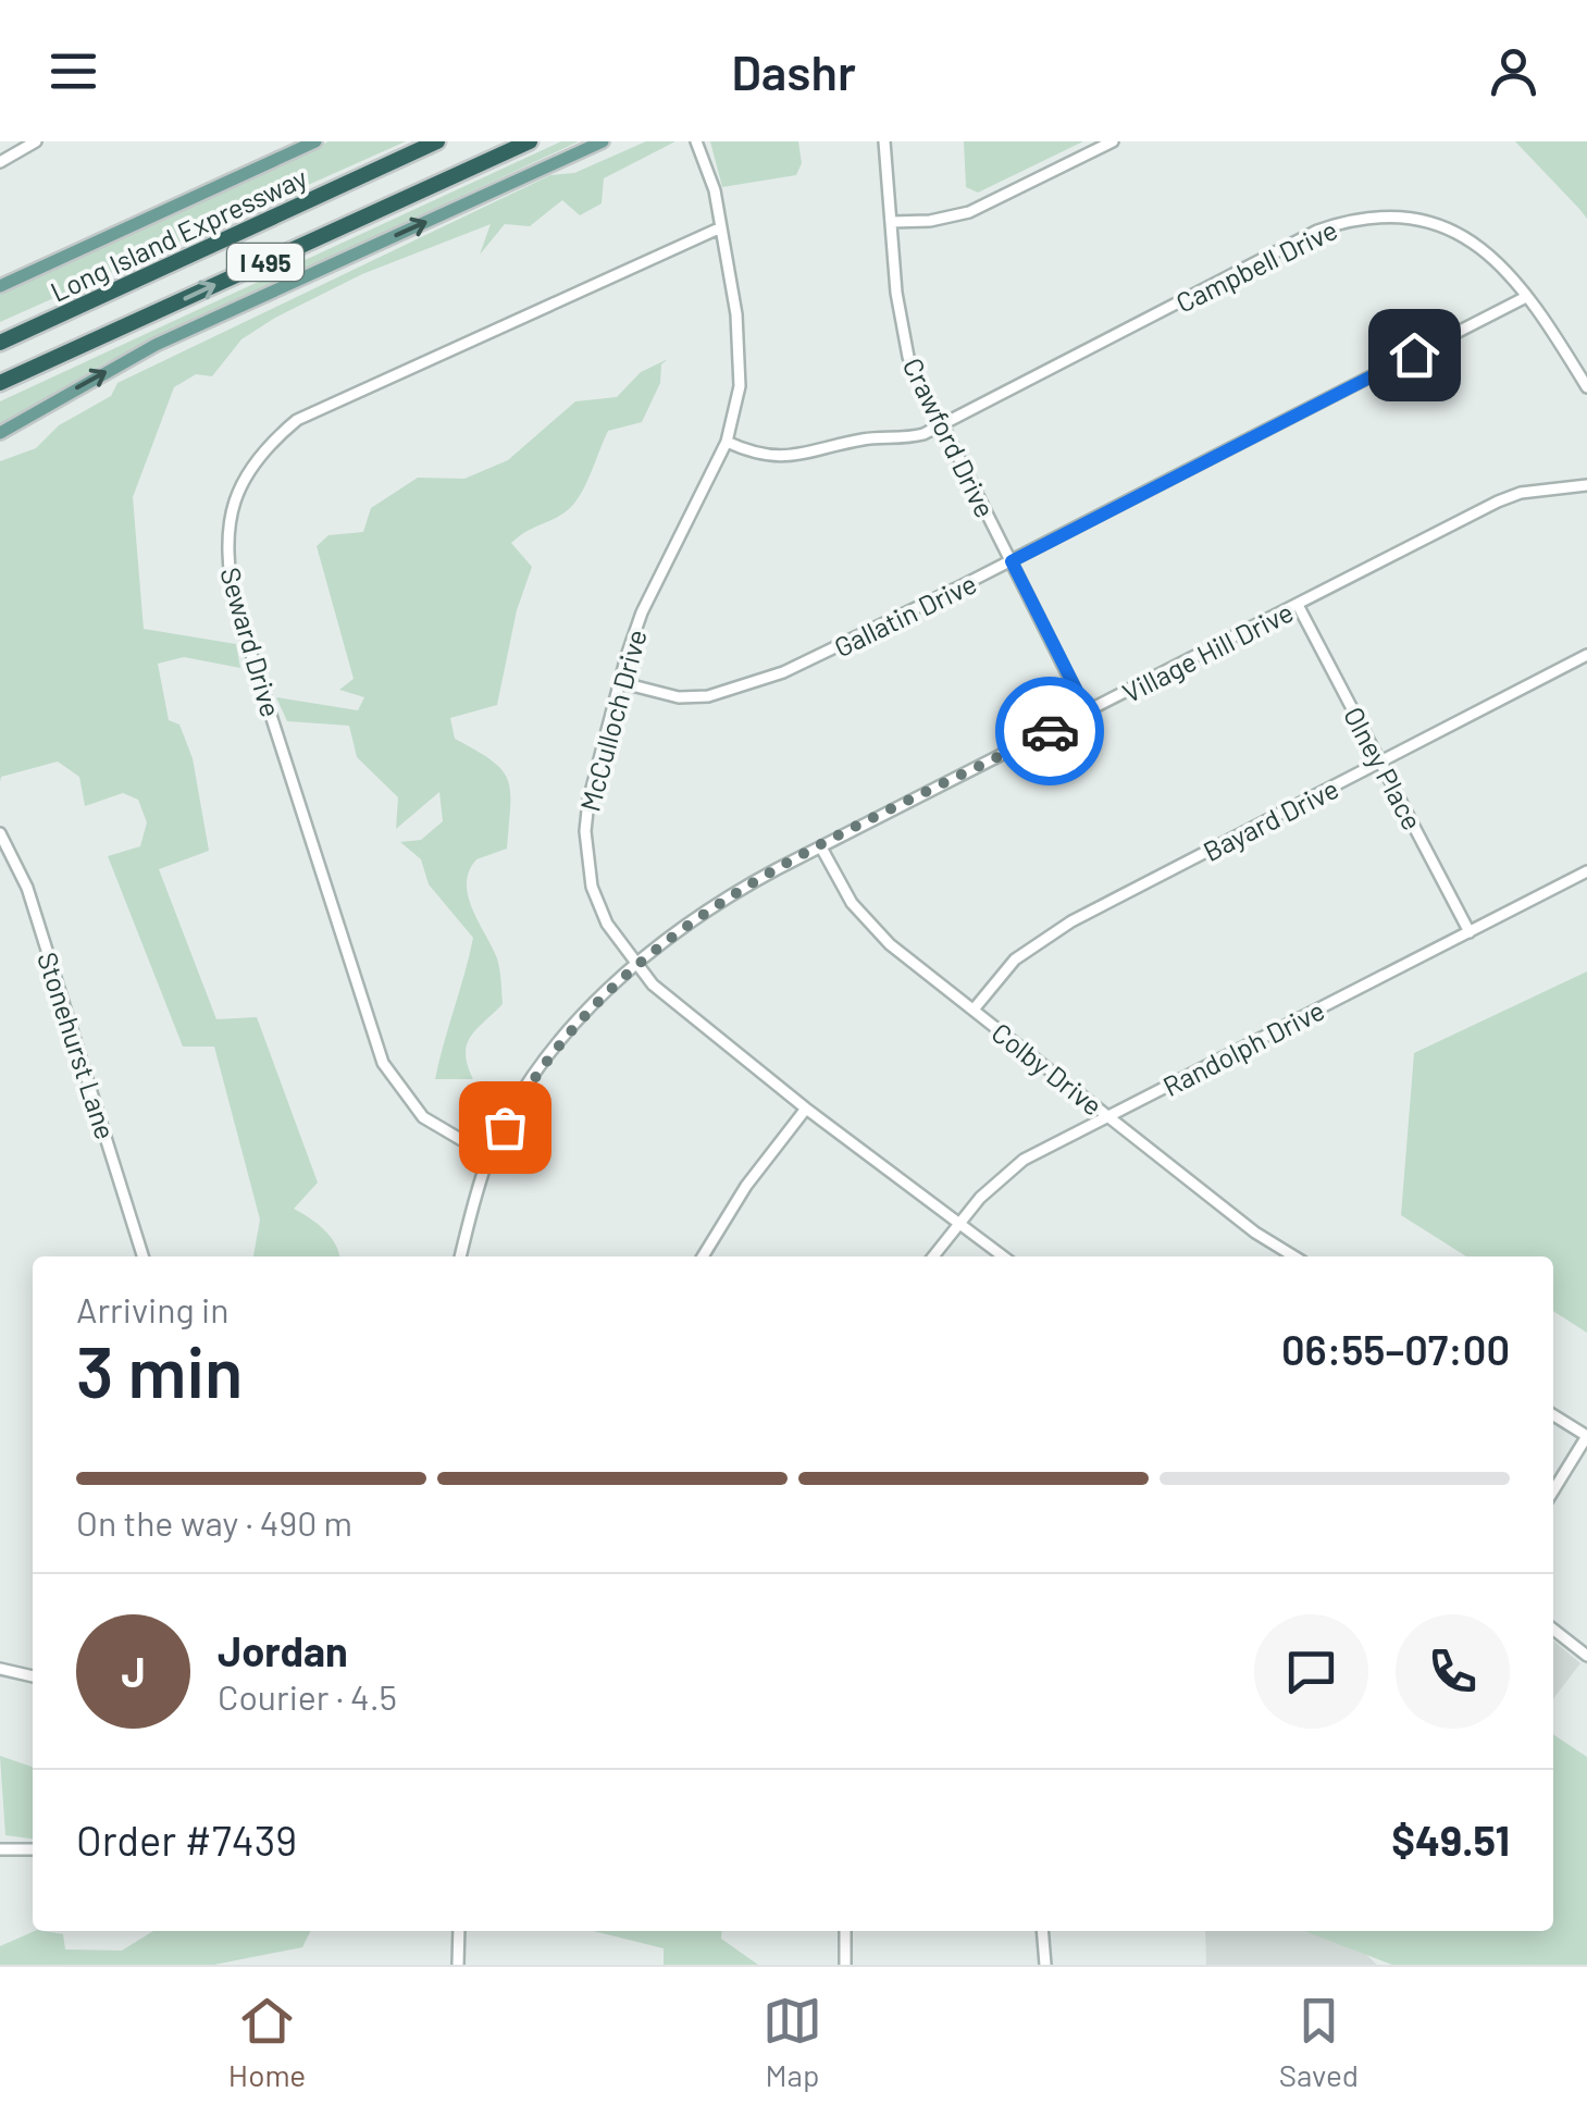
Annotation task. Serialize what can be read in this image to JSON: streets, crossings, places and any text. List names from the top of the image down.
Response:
{
  "streets": {
    "highway": ["Long Island Expressway", "I 495"],
    "street": [
      "Campbell Drive",
      "Crawford Drive",
      "Gallatin Drive",
      "Seward Drive",
      "Village Hill Drive",
      "McCulloch Drive",
      "Olney Place",
      "Bayard Drive",
      "Stonehurst Lane",
      "Randolph Drive",
      "Colby Drive"
    ]
  },
  "crossings": [
    ["Campbell Drive", "Crawford Drive"],
    ["Campbell Drive", "Gallatin Drive"],
    ["Campbell Drive", "McCulloch Drive"],
    ["Crawford Drive", "Gallatin Drive"],
    ["Crawford Drive", "Village Hill Drive"],
    ["Gallatin Drive", "McCulloch Drive"],
    ["Seward Drive", "Village Hill Drive"],
    ["Seward Drive", "McCulloch Drive"],
    ["Village Hill Drive", "McCulloch Drive"],
    ["Village Hill Drive", "Olney Place"],
    ["Village Hill Drive", "Colby Drive"],
    ["McCulloch Drive", "Randolph Drive"],
    ["Olney Place", "Bayard Drive"],
    ["Olney Place", "Randolph Drive"],
    ["Bayard Drive", "Colby Drive"],
    ["Randolph Drive", "Colby Drive"]
  ],
  "page": {
    "header": "Dashr",
    "heading": ["3 min", "Arriving in", "06:55–07:00"],
    "panel": [
      "Jordan",
      "Courier · 4.5",
      "Order #7439",
      "$49.51"
    ],
    "bar": "On the way · 490 m",
    "round": "J",
    "tabs": ["Home", "Map", "Saved"]
  }
}
